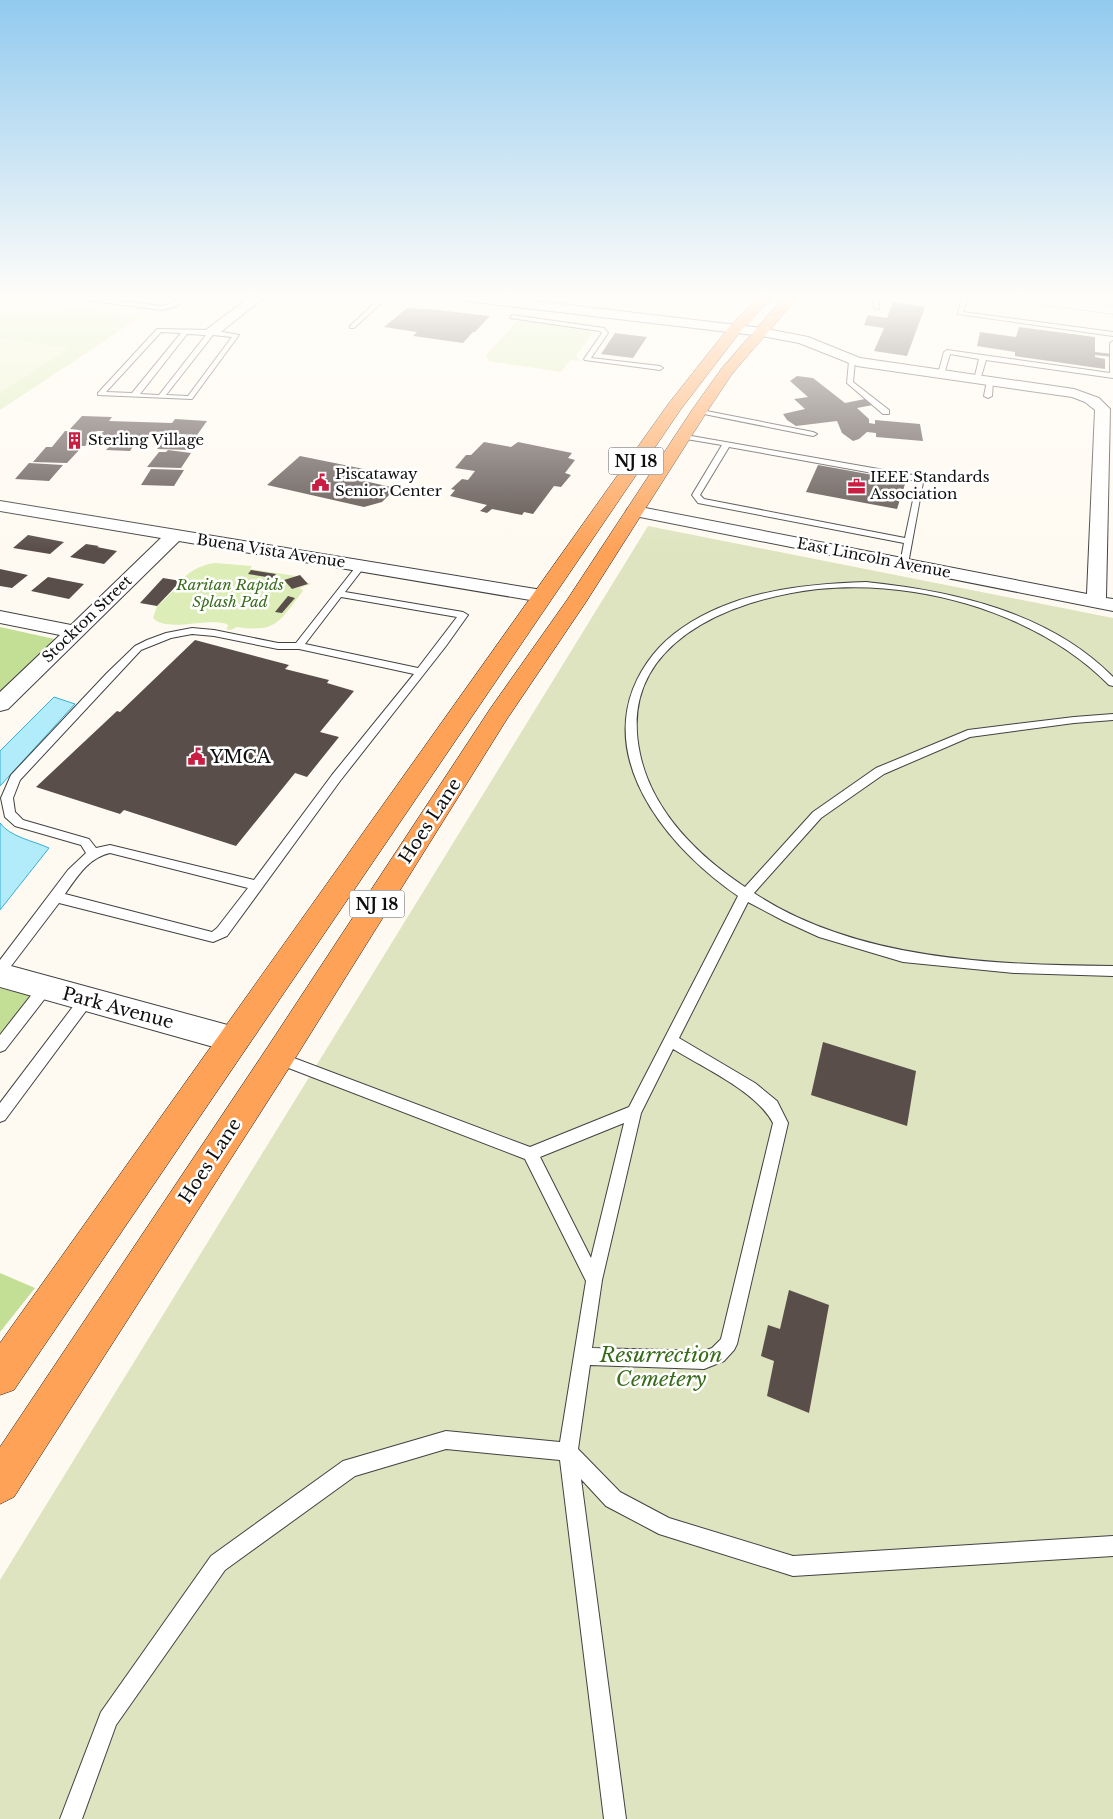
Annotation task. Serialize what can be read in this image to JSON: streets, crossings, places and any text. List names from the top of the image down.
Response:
{
  "streets": {
    "highway": ["NJ 18", "Hoes Lane"],
    "street": [
      "Buena Vista Avenue",
      "East Lincoln Avenue",
      "Stockton Street",
      "Park Avenue"
    ]
  },
  "crossings": [
    ["Buena Vista Avenue", "Stockton Street"],
    ["Buena Vista Avenue", "Hoes Lane"],
    ["East Lincoln Avenue", "Hoes Lane"],
    ["Hoes Lane", "Park Avenue"]
  ],
  "parks": ["Raritan Rapids Splash Pad", "Resurrection Cemetery"],
  "places": {
    "building": ["Sterling Village"],
    "public building": ["Piscataway Senior Center", "YMCA"],
    "office": ["IEEE Standards Association"]
  }
}
